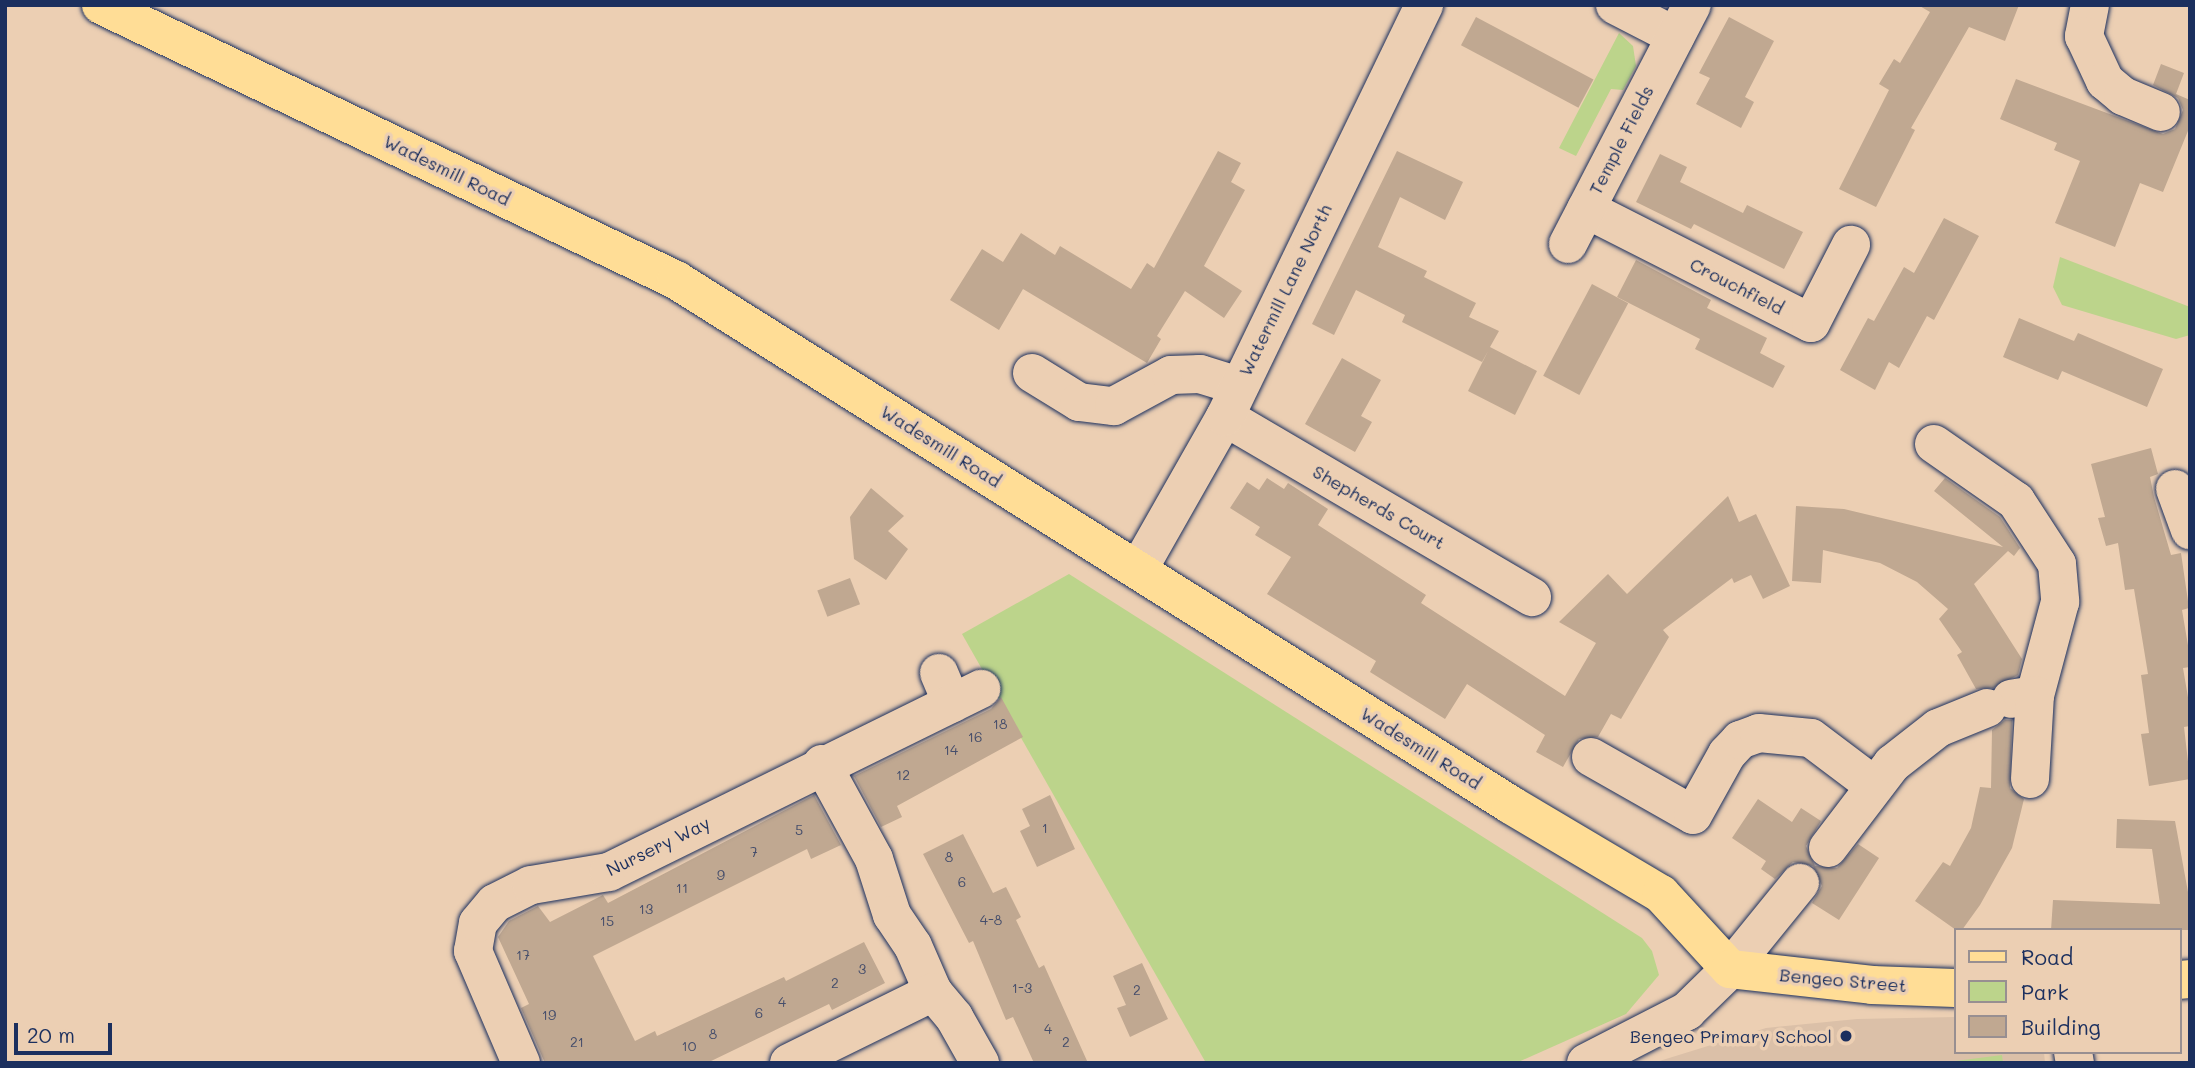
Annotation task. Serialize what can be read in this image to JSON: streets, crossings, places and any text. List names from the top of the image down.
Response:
{
  "streets": {
    "main road": ["Wadesmill Road", "Bengeo Street"],
    "street": [
      "Temple Fields",
      "Crouchfield",
      "Watermill Lane North",
      "Shepherds Court",
      "Nursery Way"
    ]
  },
  "crossings": [
    ["Temple Fields", "Crouchfield"],
    ["Wadesmill Road", "Watermill Lane North"],
    ["Wadesmill Road", "Bengeo Street"],
    ["Watermill Lane North", "Shepherds Court"]
  ],
  "places": ["Bengeo Primary School"],
  "house_numbers": [
    "18",
    "16",
    "14",
    "12",
    "1",
    "5",
    "7",
    "8",
    "9",
    "6",
    "11",
    "13",
    "4-8",
    "15",
    "17",
    "3",
    "2",
    "1-3",
    "2",
    "4",
    "6",
    "19",
    "4",
    "8",
    "21",
    "2",
    "10"
  ],
  "legend": ["Road", "Park", "Building"],
  "scale_bar": "20 m"
}
